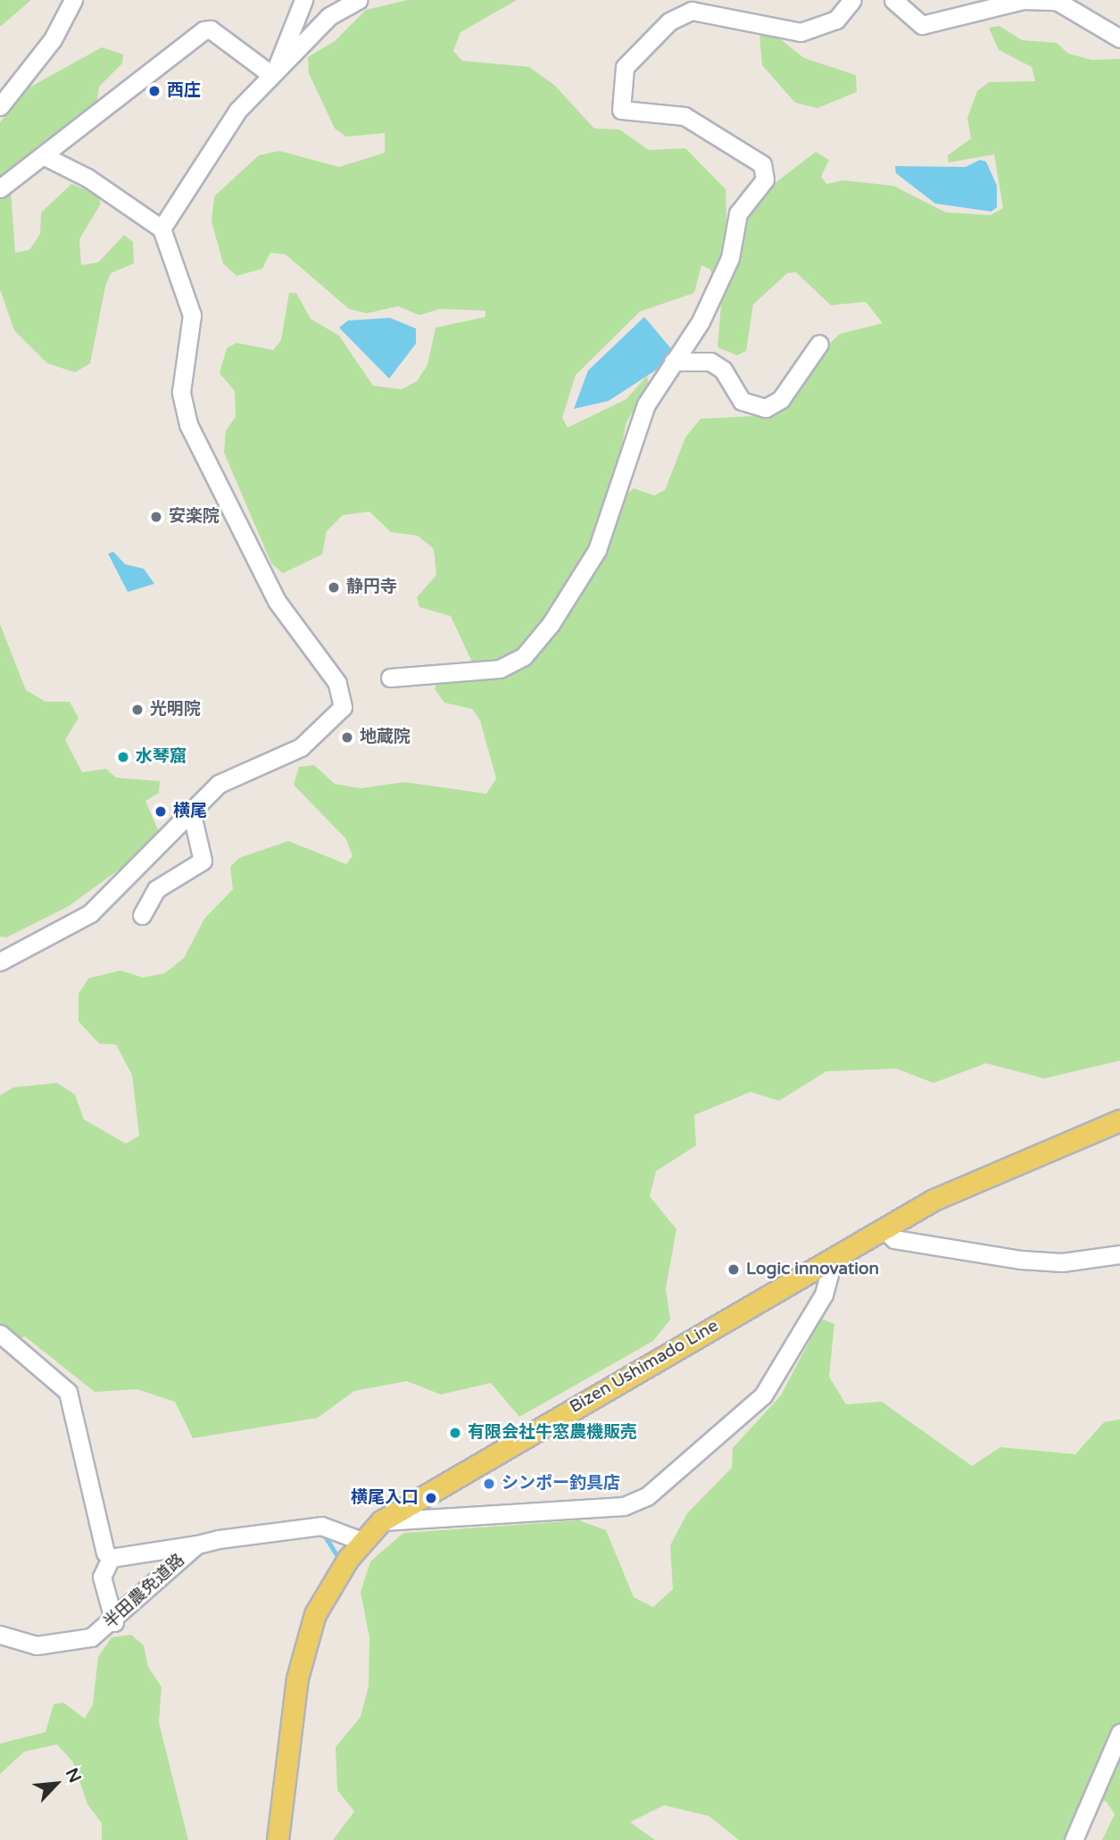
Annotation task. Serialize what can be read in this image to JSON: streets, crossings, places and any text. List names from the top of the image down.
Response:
{
  "streets": {
    "main road": ["Bizen Ushimado Line"],
    "street": ["半田農免道路"]
  },
  "crossings": [
    ["Bizen Ushimado Line", "半田農免道路"]
  ],
  "places": [
    "西庄",
    "安楽院",
    "静円寺",
    "光明院",
    "地蔵院",
    "水琴窟",
    "横尾",
    "Logic innovation",
    "有限会社牛窓農機販売",
    "シンポー釣具店",
    "横尾入口"
  ],
  "north": "top right"
}
